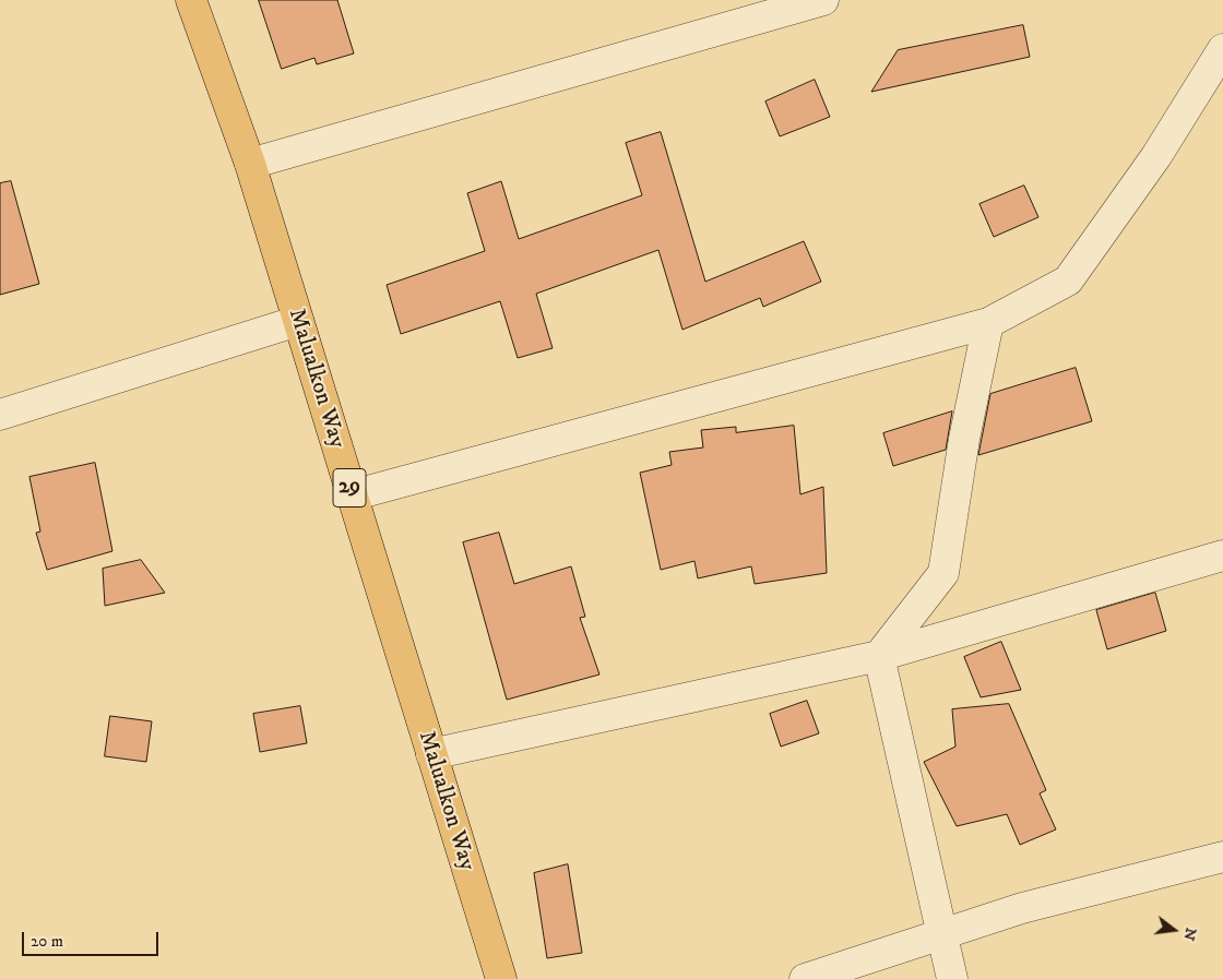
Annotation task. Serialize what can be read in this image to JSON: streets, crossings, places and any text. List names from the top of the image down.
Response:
{
  "streets": {
    "main road": ["Malualkon Way", "29"]
  },
  "scale_bar": "20 m",
  "north": "right"
}
